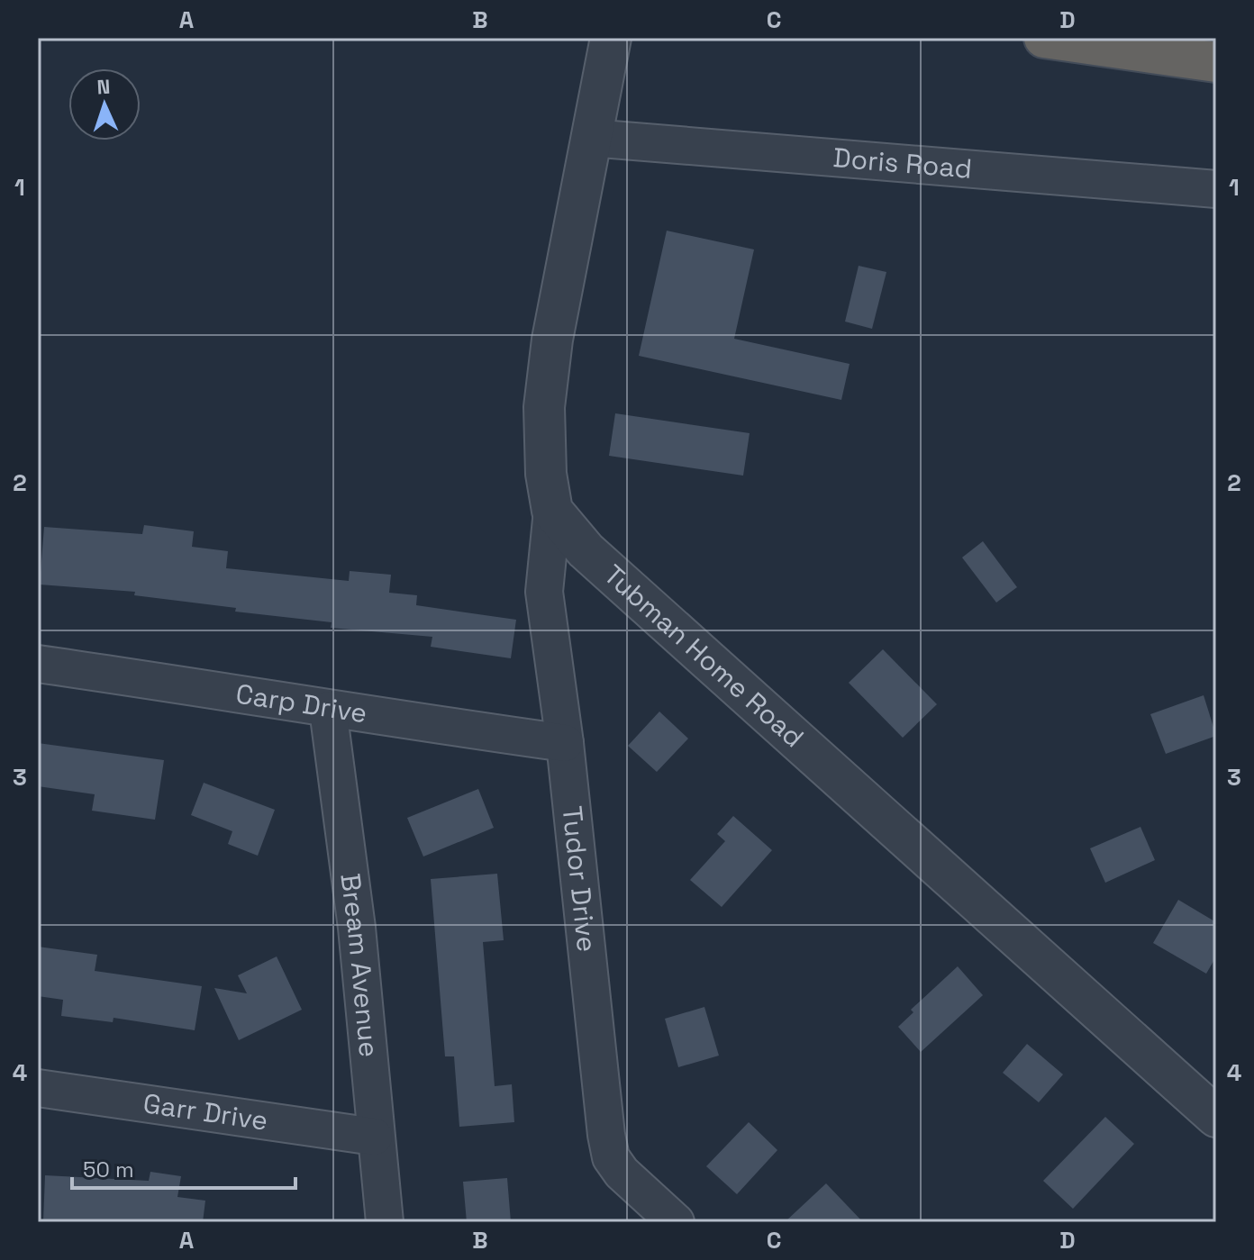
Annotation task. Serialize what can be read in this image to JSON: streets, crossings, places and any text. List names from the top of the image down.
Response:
{
  "streets": {
    "street": [
      "Doris Road",
      "Tubman Home Road",
      "Carp Drive",
      "Tudor Drive",
      "Bream Avenue",
      "Garr Drive"
    ]
  },
  "crossings": [
    ["Tubman Home Road", "Tudor Drive"],
    ["Carp Drive", "Tudor Drive"],
    ["Carp Drive", "Bream Avenue"],
    ["Bream Avenue", "Garr Drive"]
  ],
  "scale_bar": "50 m",
  "north": "top",
  "grid": {
    "columns": [
      "A",
      "B",
      "C",
      "D"
    ],
    "rows": [
      "1",
      "2",
      "3",
      "4"
    ]
  }
}
